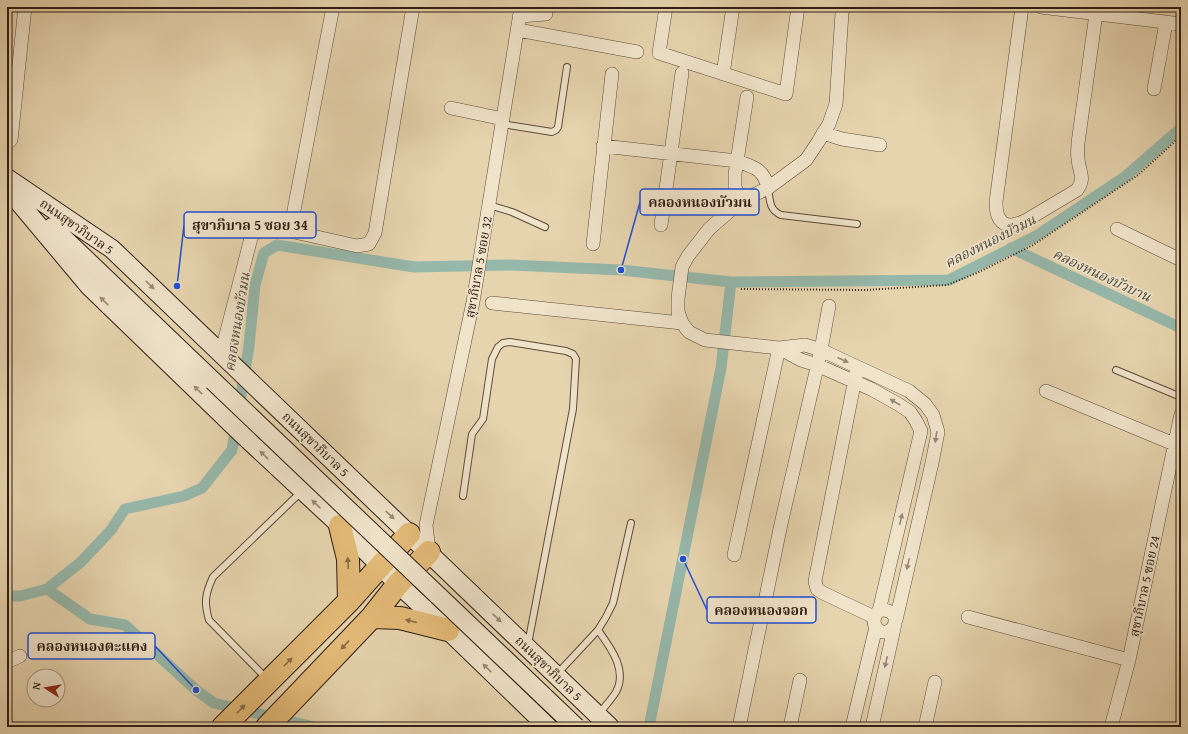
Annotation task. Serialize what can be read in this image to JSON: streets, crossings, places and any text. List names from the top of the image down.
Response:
{
  "streets": {
    "main road": ["ถนนสุขาภิบาล 5"],
    "street": ["สุขาภิบาล 5 ซอย 32", "สุขาภิบาล 5 ซอย 24"]
  },
  "crossings": [
    ["ถนนสุขาภิบาล 5", "สุขาภิบาล 5 ซอย 32"]
  ],
  "water": ["คลองหนองบัวมน", "คลองหนองบัวบาน"],
  "places": [
    "คลองหนองบัวมน",
    "สุขาภิบาล 5 ซอย 34",
    "คลองหนองจอก",
    "คลองหนองตะแคง"
  ],
  "north": "left"
}
